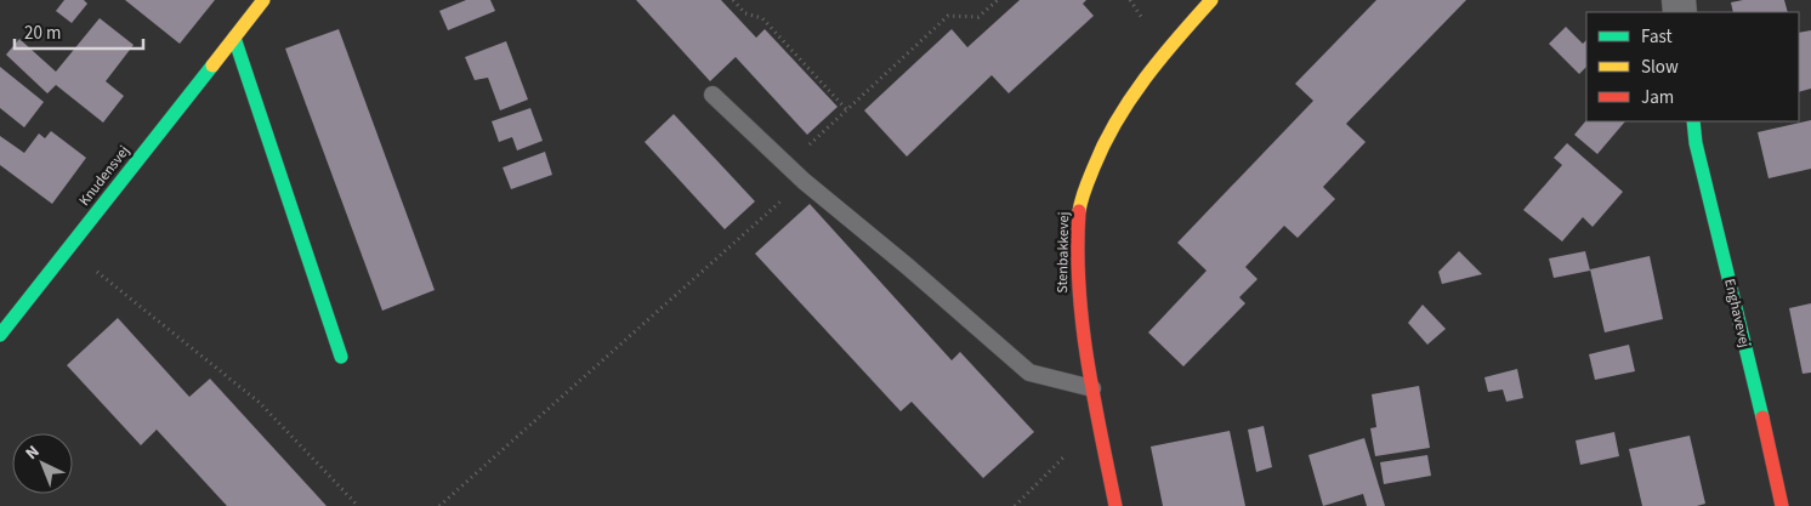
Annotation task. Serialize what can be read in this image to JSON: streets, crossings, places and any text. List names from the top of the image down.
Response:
{
  "streets": {
    "street": ["Knudensvej", "Stenbakkevej", "Enghavevej"]
  },
  "legend": ["Fast", "Slow", "Jam"],
  "scale_bar": "20 m",
  "north": "top left"
}
